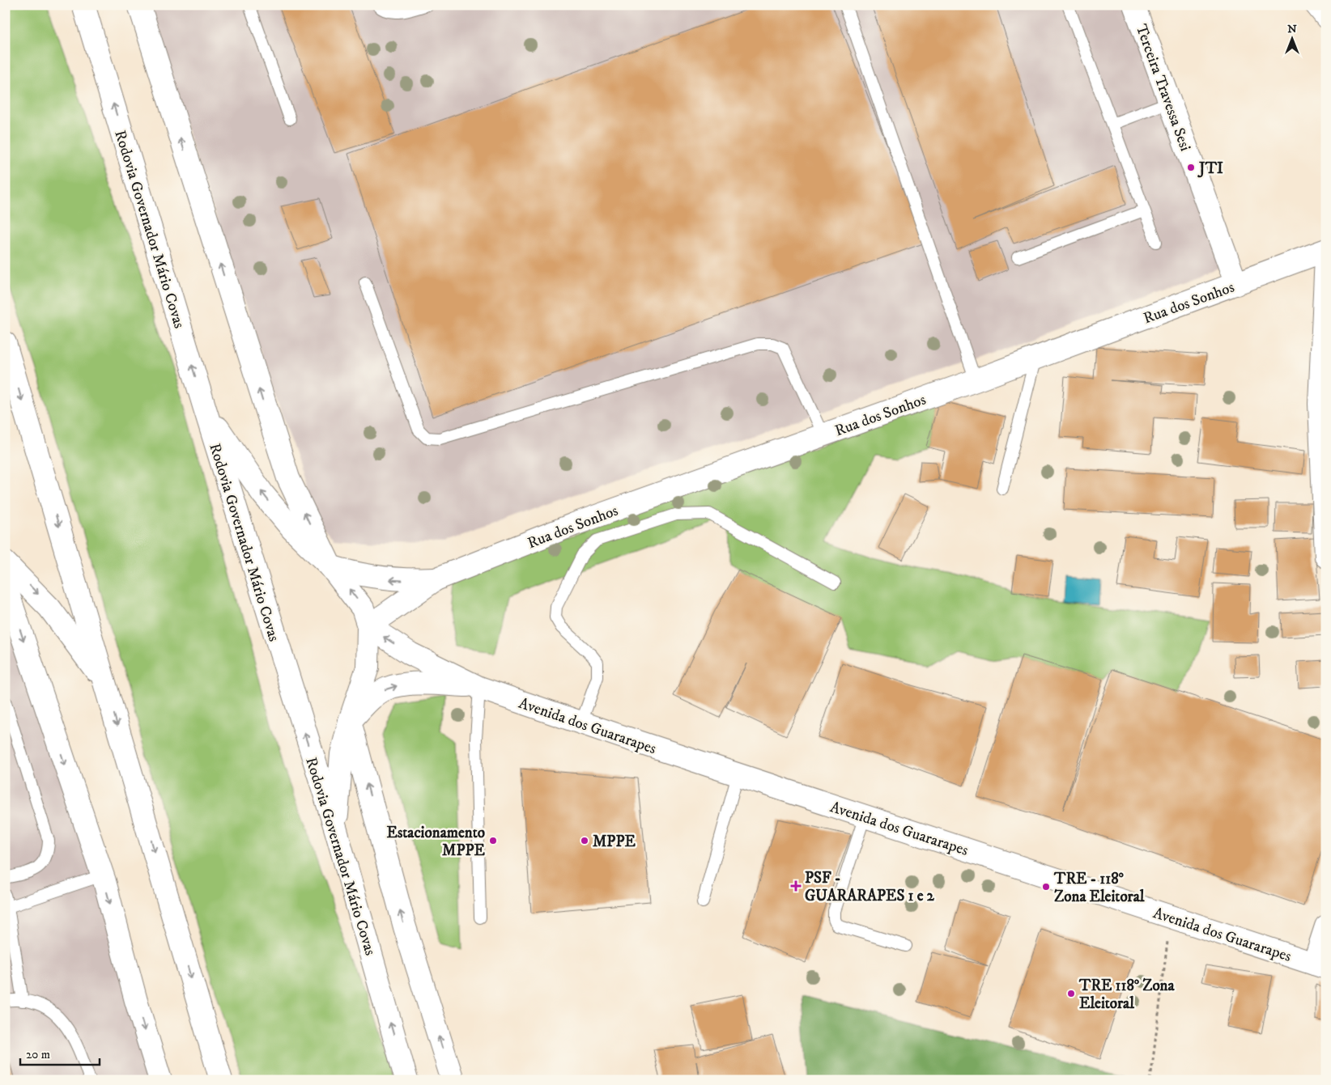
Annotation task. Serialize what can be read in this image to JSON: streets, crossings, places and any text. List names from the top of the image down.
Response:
{
  "streets": {
    "main road": [
      "Terceira Travessa Sesi",
      "Rodovia Governador Mário Covas",
      "Rua dos Sonhos",
      "Avenida dos Guararapes"
    ]
  },
  "crossings": [
    ["Terceira Travessa Sesi", "Rua dos Sonhos"],
    ["Rua dos Sonhos", "Avenida dos Guararapes"]
  ],
  "places": {
    "other": [
      "JTI",
      "Estacionamento MPPE",
      "MPPE",
      "TRE - 118° Zona Eleitoral",
      "TRE 118° Zona Eleitoral"
    ],
    "health": ["PSF - GUARARAPES 1 e 2"]
  },
  "scale_bar": "20 m",
  "north": "top"
}
